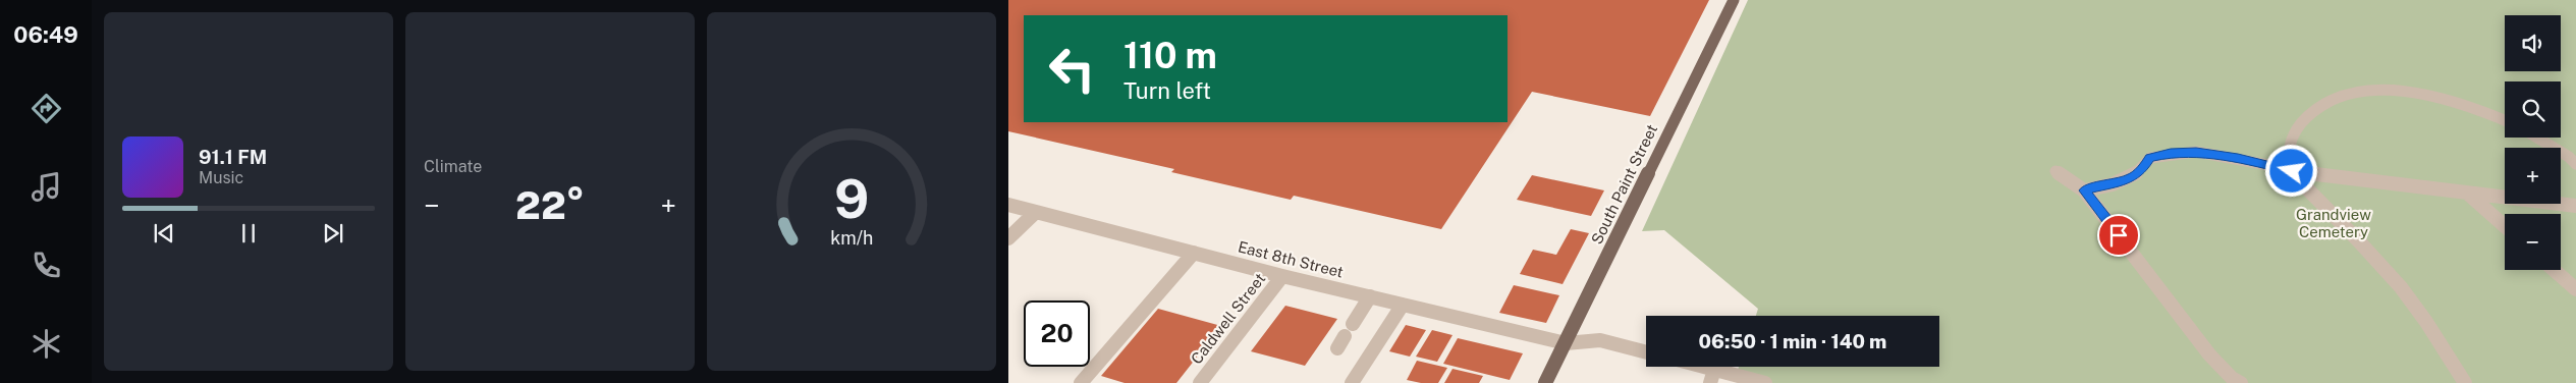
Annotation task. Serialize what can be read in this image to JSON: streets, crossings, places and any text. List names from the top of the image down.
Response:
{
  "streets": {
    "main road": ["South Paint Street"],
    "street": ["East 8th Street", "Caldwell Street"]
  },
  "crossings": [
    ["South Paint Street", "East 8th Street"],
    ["East 8th Street", "Caldwell Street"]
  ],
  "parks": ["Grandview Cemetery"],
  "page": {
    "tabs": "06:49",
    "tile": "Climate",
    "map_buttons": ["+", "−"],
    "turn": ["110 m", "Turn left"],
    "song": ["91.1 FM", "Music"],
    "heat": ["−", "22°", "+"],
    "limit": "20",
    "trip": "06:50 · 1 min · 140 m",
    "gauge": ["9", "km/h"]
  }
}
